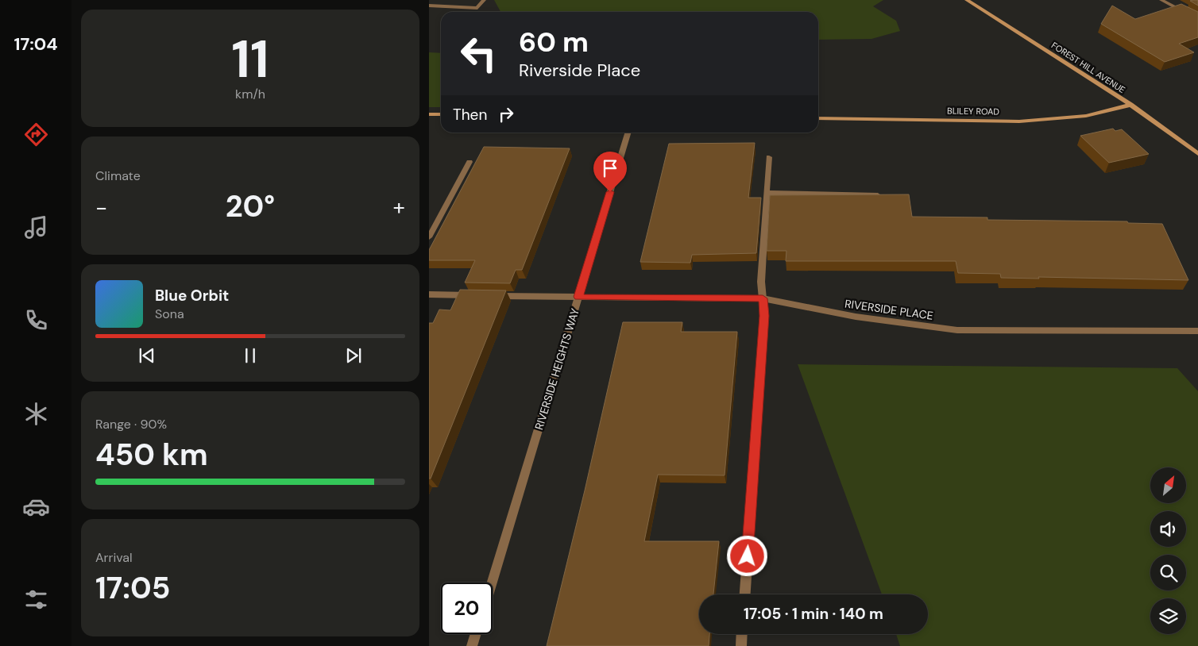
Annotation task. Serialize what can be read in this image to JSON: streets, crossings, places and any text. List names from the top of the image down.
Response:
{
  "streets": {
    "main road": ["FOREST HILL AVENUE", "BLILEY ROAD"],
    "street": ["RIVERSIDE PLACE", "RIVERSIDE HEIGHTS WAY"]
  },
  "crossings": [
    ["FOREST HILL AVENUE", "BLILEY ROAD"],
    ["RIVERSIDE PLACE", "RIVERSIDE HEIGHTS WAY"]
  ],
  "north": "top right",
  "page": {
    "tabs": "17:04",
    "tile": [
      ["11", "km/h"],
      "Climate",
      ["Range · 90%", "450 km"],
      ["Arrival", "17:05"]
    ],
    "turn": ["60 m", "Riverside Place"],
    "then": "Then",
    "heat": ["−", "20°", "+"],
    "song": ["Blue Orbit", "Sona"],
    "limit": "20",
    "trip": "17:05 · 1 min · 140 m"
  }
}
